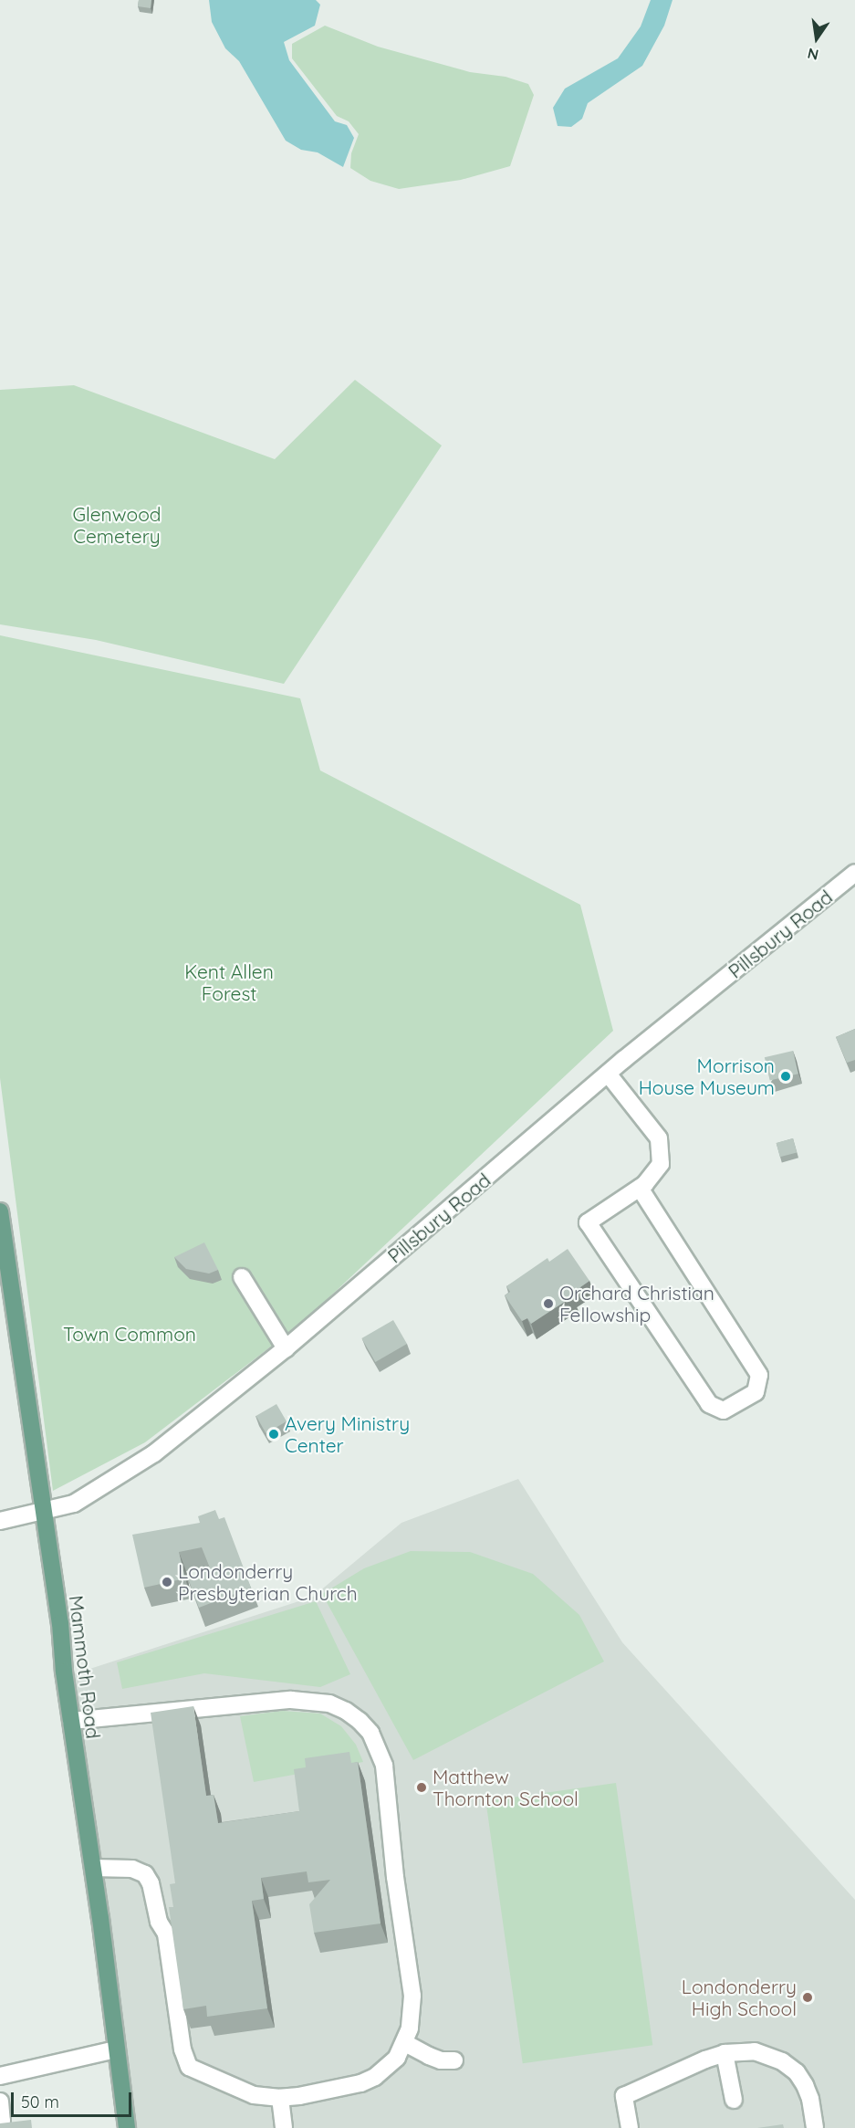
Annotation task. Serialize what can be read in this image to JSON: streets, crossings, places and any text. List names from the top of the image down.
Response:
{
  "streets": {
    "main road": ["Mammoth Road"],
    "street": ["Pillsbury Road"]
  },
  "crossings": [
    ["Pillsbury Road", "Mammoth Road"]
  ],
  "parks": ["Glenwood Cemetery", "Kent Allen Forest", "Town Common"],
  "places": [
    "Morrison House Museum",
    "Orchard Christian Fellowship",
    "Avery Ministry Center",
    "Londonderry Presbyterian Church",
    "Matthew Thornton School",
    "Londonderry High School"
  ],
  "scale_bar": "50 m",
  "north": "bottom"
}
